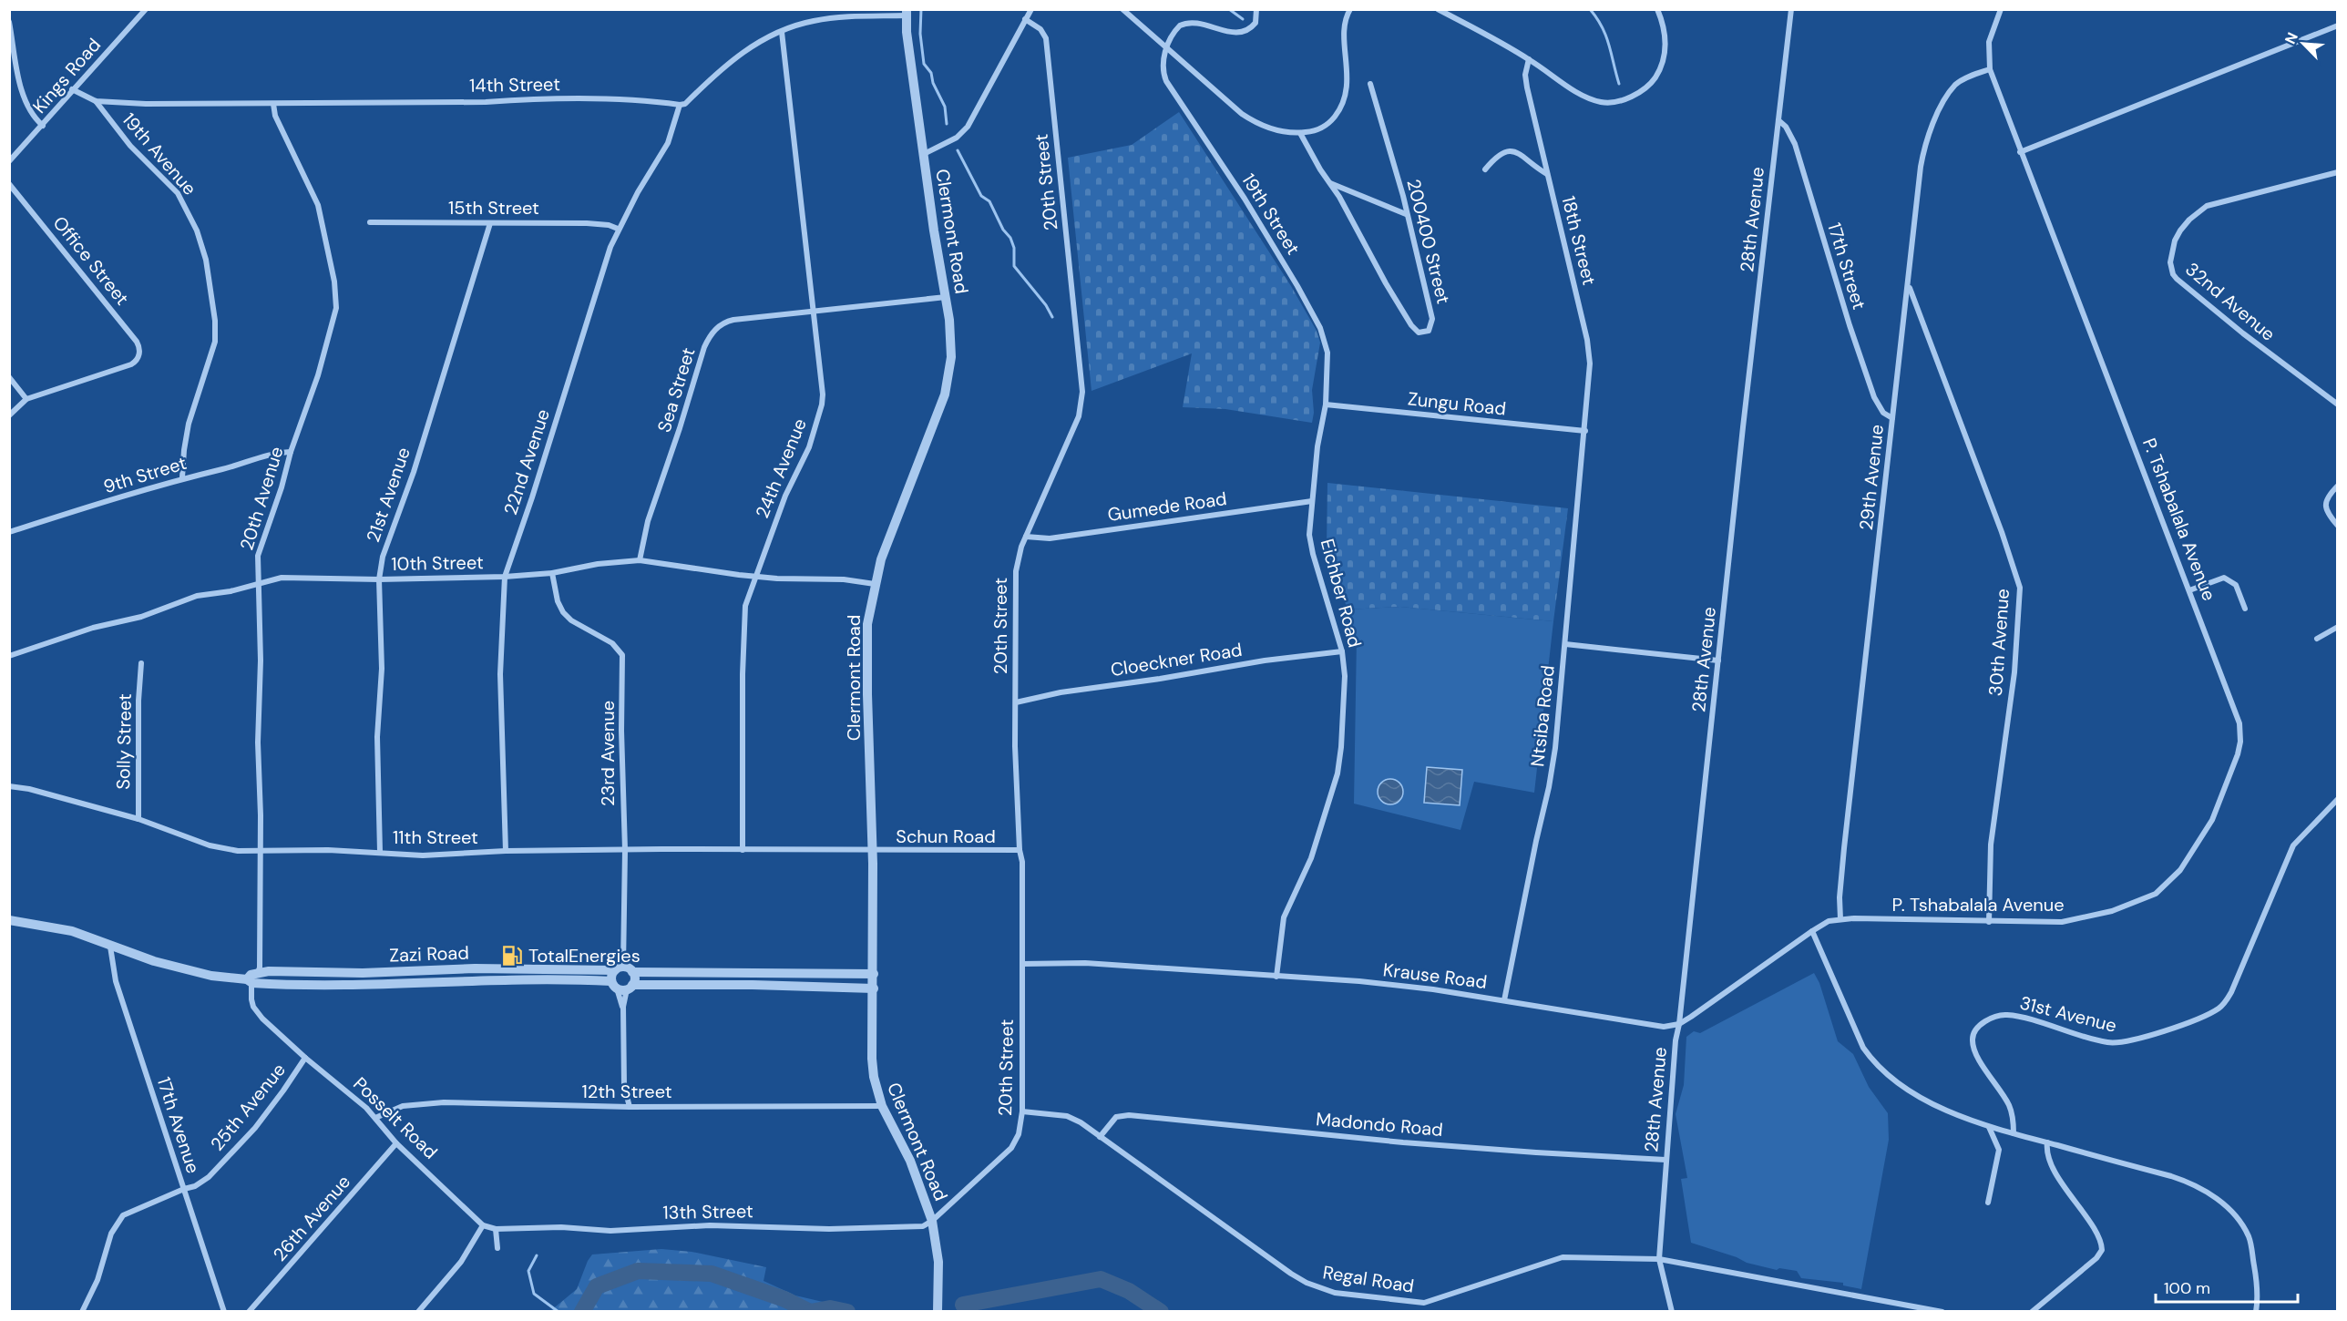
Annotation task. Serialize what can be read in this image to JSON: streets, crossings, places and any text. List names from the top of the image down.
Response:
{
  "streets": {
    "street": [
      "Kings Road",
      "14th Street",
      "19th Avenue",
      "20th Street",
      "15th Street",
      "19th Street",
      "28th Avenue",
      "Clermont Road",
      "18th Street",
      "200400 Street",
      "Office Street",
      "17th Street",
      "32nd Avenue",
      "Sea Street",
      "Zungu Road",
      "22nd Avenue",
      "24th Avenue",
      "9th Street",
      "29th Avenue",
      "21st Avenue",
      "20th Avenue",
      "Gumede Road",
      "P. Tshabalala Avenue",
      "10th Street",
      "Eichber Road",
      "30th Avenue",
      "Cloeckner Road",
      "Ntsiba Road",
      "Solly Street",
      "23rd Avenue",
      "Schun Road",
      "11th Street",
      "Zazi Road",
      "Krause Road",
      "31st Avenue",
      "12th Street",
      "25th Avenue",
      "Posselt Road",
      "Madondo Road",
      "17th Avenue",
      "13th Street",
      "26th Avenue",
      "Regal Road"
    ]
  },
  "crossings": [
    ["Kings Road", "19th Avenue"],
    ["14th Street", "19th Avenue"],
    ["14th Street", "22nd Avenue"],
    ["14th Street", "20th Avenue"],
    ["19th Avenue", "9th Street"],
    ["20th Street", "Clermont Road"],
    ["20th Street", "Gumede Road"],
    ["20th Street", "Cloeckner Road"],
    ["20th Street", "Schun Road"],
    ["20th Street", "Krause Road"],
    ["20th Street", "13th Street"],
    ["20th Street", "Regal Road"],
    ["15th Street", "22nd Avenue"],
    ["15th Street", "21st Avenue"],
    ["19th Street", "Zungu Road"],
    ["19th Street", "Eichber Road"],
    ["28th Avenue", "17th Street"],
    ["28th Avenue", "Krause Road"],
    ["28th Avenue", "Madondo Road"],
    ["28th Avenue", "Regal Road"],
    ["Clermont Road", "Sea Street"],
    ["Clermont Road", "10th Street"],
    ["Clermont Road", "Schun Road"],
    ["Clermont Road", "11th Street"],
    ["Clermont Road", "Zazi Road"],
    ["Clermont Road", "12th Street"],
    ["Clermont Road", "13th Street"],
    ["18th Street", "Zungu Road"],
    ["18th Street", "Ntsiba Road"],
    ["17th Street", "29th Avenue"],
    ["Sea Street", "24th Avenue"],
    ["Sea Street", "10th Street"],
    ["Zungu Road", "Eichber Road"],
    ["Zungu Road", "Ntsiba Road"],
    ["22nd Avenue", "10th Street"],
    ["22nd Avenue", "11th Street"],
    ["24th Avenue", "10th Street"],
    ["24th Avenue", "11th Street"],
    ["9th Street", "20th Avenue"],
    ["29th Avenue", "P. Tshabalala Avenue"],
    ["29th Avenue", "30th Avenue"],
    ["21st Avenue", "10th Street"],
    ["21st Avenue", "11th Street"],
    ["20th Avenue", "10th Street"],
    ["20th Avenue", "11th Street"],
    ["20th Avenue", "Zazi Road"],
    ["Gumede Road", "Eichber Road"],
    ["P. Tshabalala Avenue", "30th Avenue"],
    ["10th Street", "23rd Avenue"],
    ["Eichber Road", "Cloeckner Road"],
    ["Eichber Road", "Krause Road"],
    ["Ntsiba Road", "Krause Road"],
    ["Solly Street", "11th Street"],
    ["23rd Avenue", "11th Street"],
    ["23rd Avenue", "Zazi Road"],
    ["Schun Road", "11th Street"],
    ["Zazi Road", "Posselt Road"],
    ["Zazi Road", "17th Avenue"],
    ["12th Street", "Posselt Road"],
    ["25th Avenue", "Posselt Road"],
    ["25th Avenue", "17th Avenue"],
    ["Posselt Road", "13th Street"],
    ["Posselt Road", "26th Avenue"],
    ["Madondo Road", "Regal Road"]
  ],
  "places": {
    "fuel station": ["TotalEnergies"]
  },
  "scale_bar": "100 m",
  "north": "top left"
}
